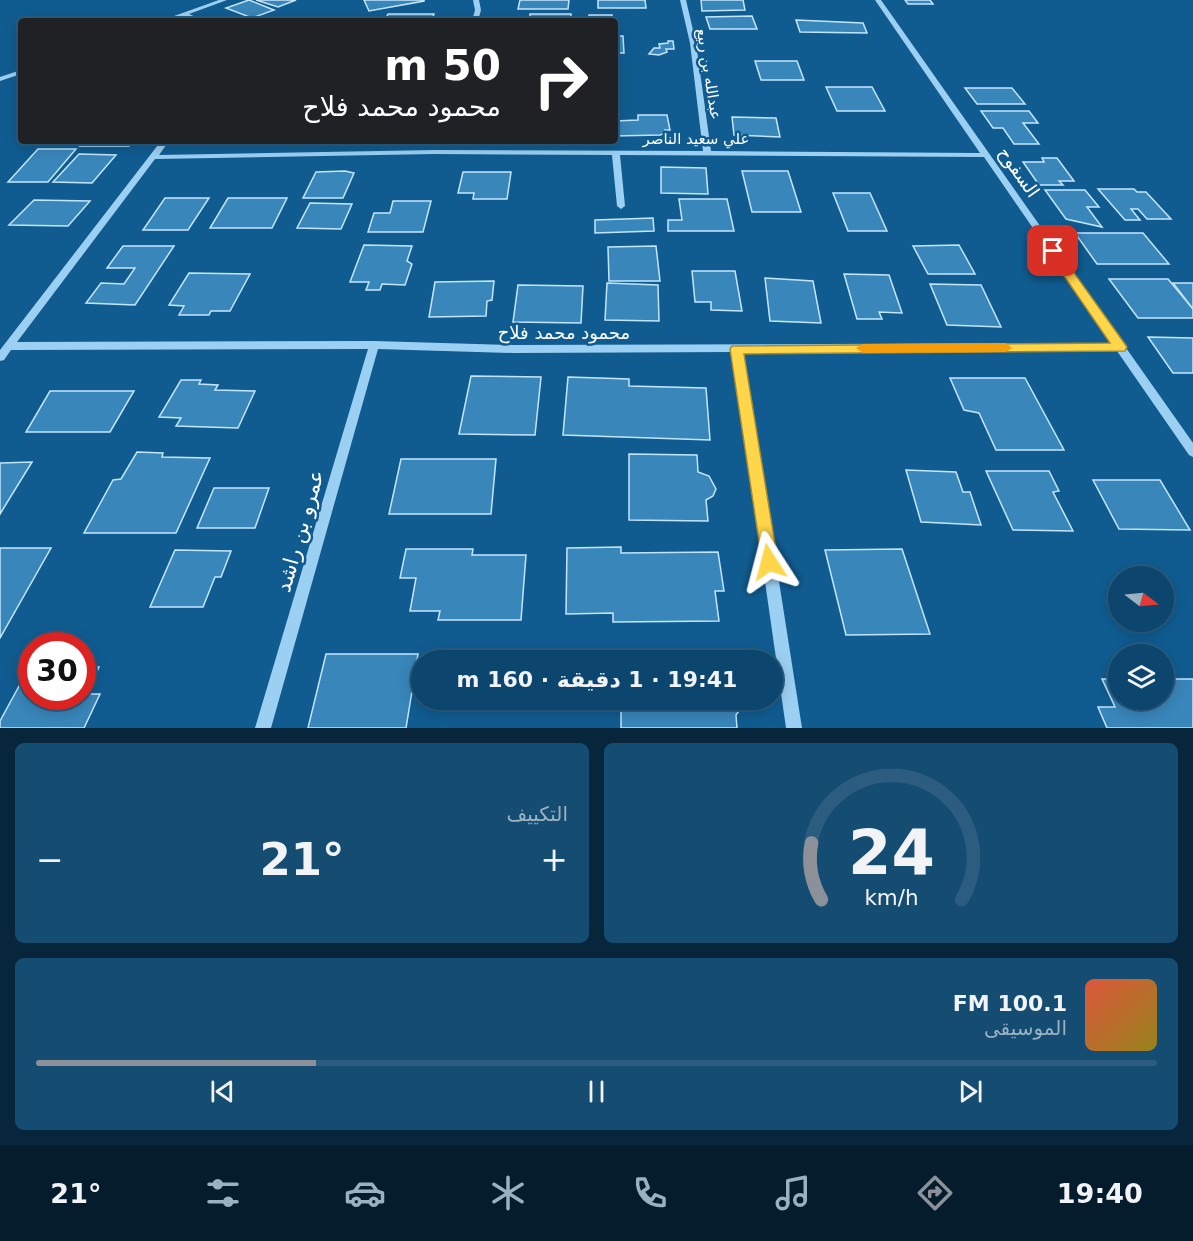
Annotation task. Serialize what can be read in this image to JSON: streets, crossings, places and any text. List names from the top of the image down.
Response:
{
  "streets": {
    "street": [
      "عبدالله بن ربيع",
      "علي سعيد الناصر",
      "السفوح",
      "محمود محمد فلاح",
      "عمرو بن راشد"
    ]
  },
  "crossings": [
    ["عبدالله بن ربيع", "علي سعيد الناصر"],
    ["علي سعيد الناصر", "السفوح"],
    ["السفوح", "محمود محمد فلاح"],
    ["محمود محمد فلاح", "عمرو بن راشد"]
  ],
  "north": "right",
  "page": {
    "turn": ["50 m", "محمود محمد فلاح"],
    "limit": "30",
    "trip": "19:41 · 1 دقيقة · 160 m",
    "tile": "التكييف",
    "heat": ["−", "21°", "+"],
    "song": ["100.1 FM", "الموسيقى"],
    "tabs": ["19:40", "21°"],
    "gauge": ["24", "km/h"]
  }
}
